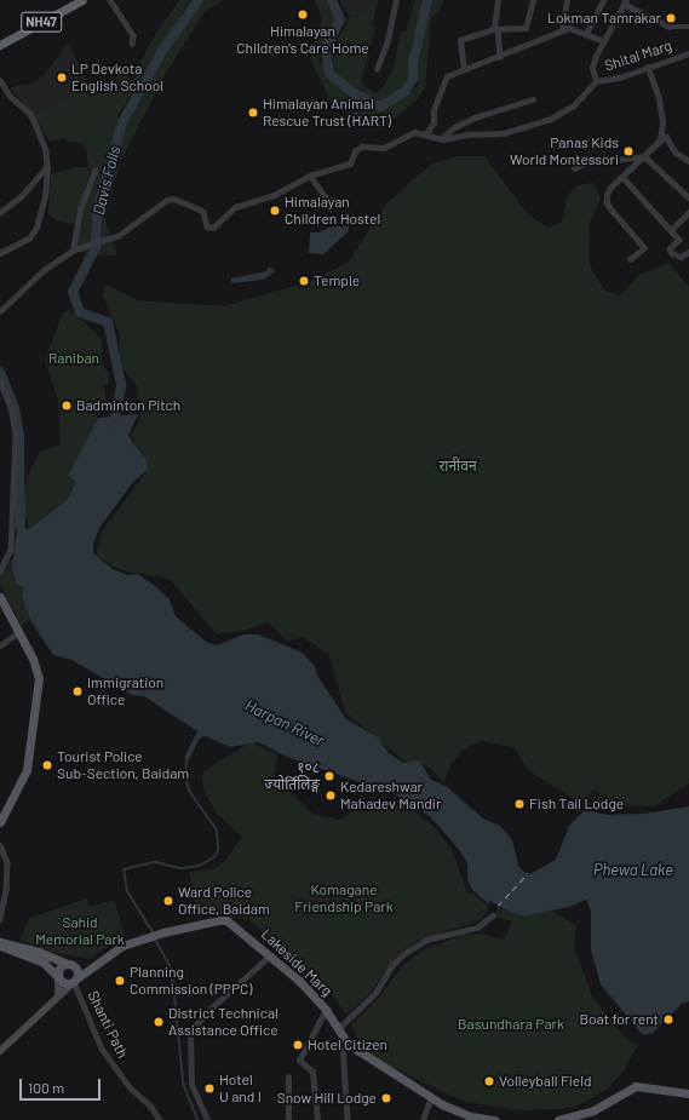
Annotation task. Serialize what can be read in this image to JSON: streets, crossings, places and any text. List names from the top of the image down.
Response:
{
  "streets": {
    "highway": ["NH47"],
    "main road": ["Lakeside Marg", "Shanti Path"],
    "street": ["Shital Marg"]
  },
  "crossings": [
    ["Lakeside Marg", "Shanti Path"]
  ],
  "water": ["Davis Falls", "Harpan River", "Phewa Lake"],
  "parks": [
    "Raniban",
    "रानीवन",
    "Komagane Friendship Park",
    "Sahid Memorial Park",
    "Basundhara Park"
  ],
  "places": [
    "Himalayan Children's Care Home",
    "Lokman Tamrakar",
    "LP Devkota English School",
    "Himalayan Animal Rescue Trust (HART)",
    "Panas Kids World Montessori",
    "Himalayan Children Hostel",
    "Temple",
    "Badminton Pitch",
    "Immigration Office",
    "Tourist Police Sub-Section, Baidam",
    "१०८ ज्योर्तिलिङ्ग",
    "Kedareshwar Mahadev Mandir",
    "Fish Tail Lodge",
    "Ward Police Office, Baidam",
    "Planning Commission (PPPC)",
    "Boat for rent",
    "District Technical Assistance Office",
    "Hotel Citizen",
    "Volleyball Field",
    "Hotel U and I",
    "Snow Hill Lodge"
  ],
  "scale_bar": "100 m"
}
